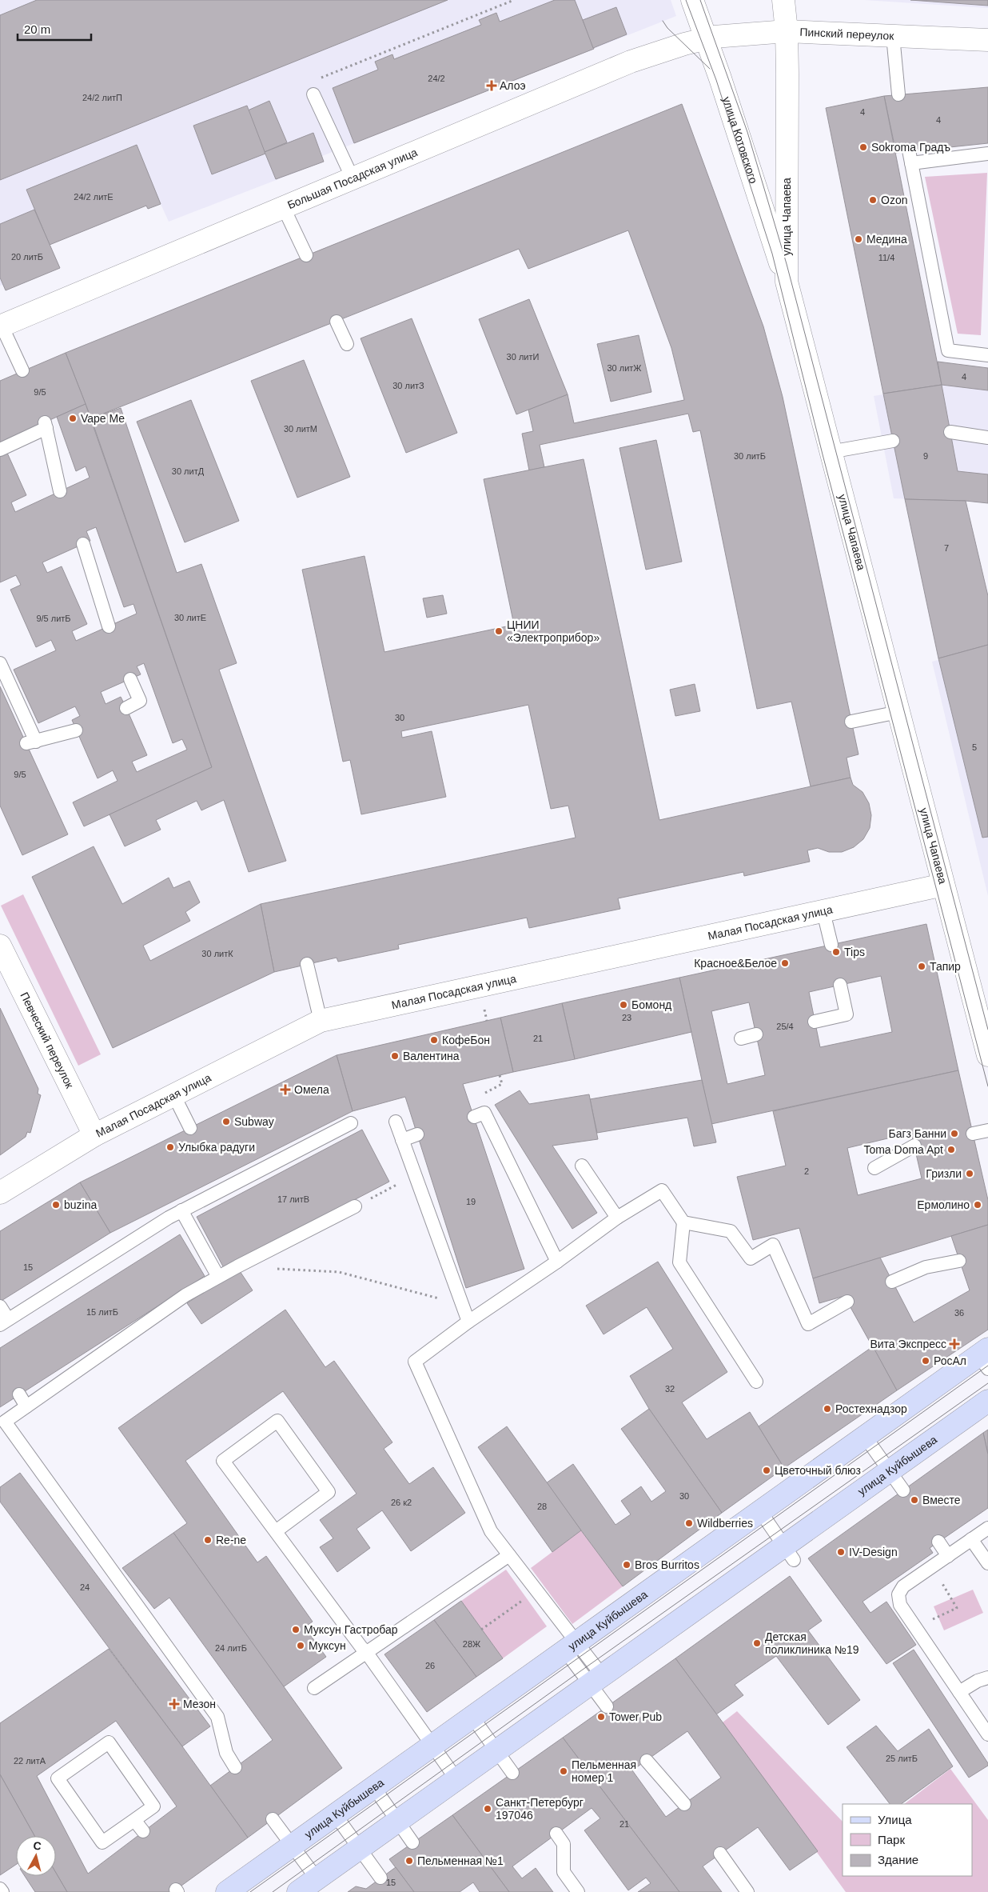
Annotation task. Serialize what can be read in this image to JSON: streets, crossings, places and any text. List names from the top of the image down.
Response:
{
  "streets": {
    "main road": ["улица Куйбышева"],
    "street": [
      "Пинский переулок",
      "улица Котовского",
      "Большая Посадская улица",
      "улица Чапаева",
      "Малая Посадская улица",
      "Певческий переулок"
    ]
  },
  "crossings": [
    ["Пинский переулок", "улица Котовского"],
    ["Пинский переулок", "Большая Посадская улица"],
    ["Пинский переулок", "улица Чапаева"],
    ["улица Котовского", "Большая Посадская улица"],
    ["улица Котовского", "улица Чапаева"],
    ["улица Чапаева", "Малая Посадская улица"],
    ["Малая Посадская улица", "Певческий переулок"]
  ],
  "places": {
    "health": [
      "Алоэ",
      "Омела",
      "Вита Экспресс",
      "Мезон"
    ],
    "other": [
      "Sokroma Градъ",
      "Ozon",
      "Медина",
      "Vape Me",
      "ЦНИИ «Электроприбор»",
      "Tips",
      "Красное&Белое",
      "Тапир",
      "Бомонд",
      "КофеБон",
      "Валентина",
      "Subway",
      "Багз Банни",
      "Улыбка радуги",
      "Toma Doma Apt",
      "Гризли",
      "buzina",
      "Ермолино",
      "РосАл",
      "Ростехнадзор",
      "Цветочный блюз",
      "Вместе",
      "Wildberries",
      "Re-ne",
      "IV-Design",
      "Bros Burritos",
      "Муксун Гастробар",
      "Детская поликлиника №19",
      "Муксун",
      "Tower Pub",
      "Пельменная номер 1",
      "Санкт-Петербург 197046",
      "Пельменная №1"
    ]
  },
  "house_numbers": [
    "24/2",
    "24/2 литП",
    "4",
    "4",
    "24/2 литЕ",
    "20 литБ",
    "11/4",
    "30 литИ",
    "30 литЖ",
    "4",
    "30 литЗ",
    "9/5",
    "30 литМ",
    "30 литБ",
    "9",
    "30 литД",
    "7",
    "30 литЕ",
    "9/5 литБ",
    "30",
    "5",
    "9/5",
    "30 литК",
    "23",
    "25/4",
    "21",
    "2",
    "17 литВ",
    "19",
    "15",
    "15 литБ",
    "36",
    "32",
    "30",
    "26 к2",
    "28",
    "24",
    "28Ж",
    "24 литБ",
    "26",
    "25 литБ",
    "22 литА",
    "21",
    "15"
  ],
  "legend": ["Улица", "Парк", "Здание"],
  "scale_bar": "20 m",
  "north": "top"
}
